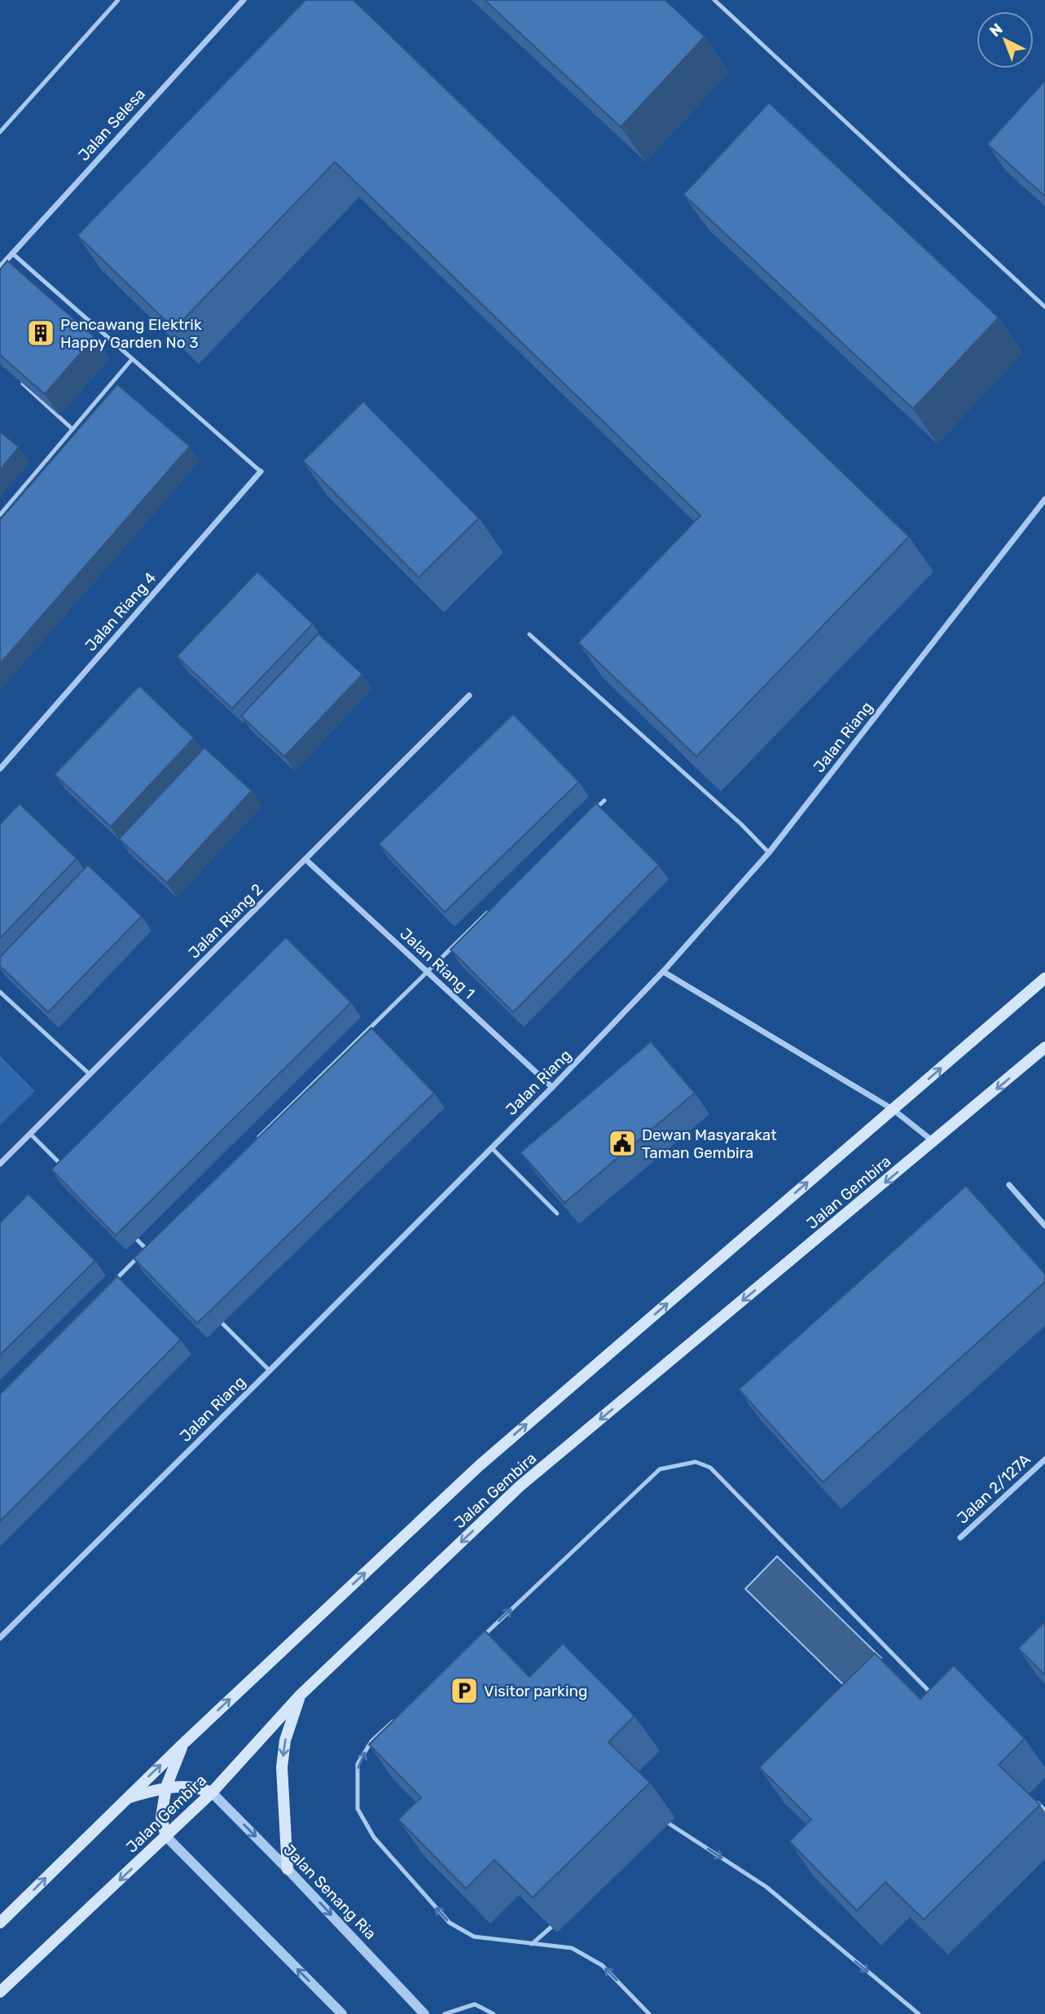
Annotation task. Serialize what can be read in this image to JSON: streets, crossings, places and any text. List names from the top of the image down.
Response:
{
  "streets": {
    "main road": ["Jalan Gembira"],
    "street": [
      "Jalan Selesa",
      "Jalan Riang 4",
      "Jalan Riang",
      "Jalan Riang 2",
      "Jalan Riang 1",
      "Jalan 2/127A",
      "Jalan Senang Ria"
    ]
  },
  "crossings": [
    ["Jalan Riang", "Jalan Riang 1"],
    ["Jalan Riang 2", "Jalan Riang 1"],
    ["Jalan Gembira", "Jalan Senang Ria"]
  ],
  "places": {
    "building": ["Pencawang Elektrik Happy Garden No 3"],
    "public building": ["Dewan Masyarakat Taman Gembira"],
    "parking": ["Visitor parking"]
  },
  "north": "top left"
}
